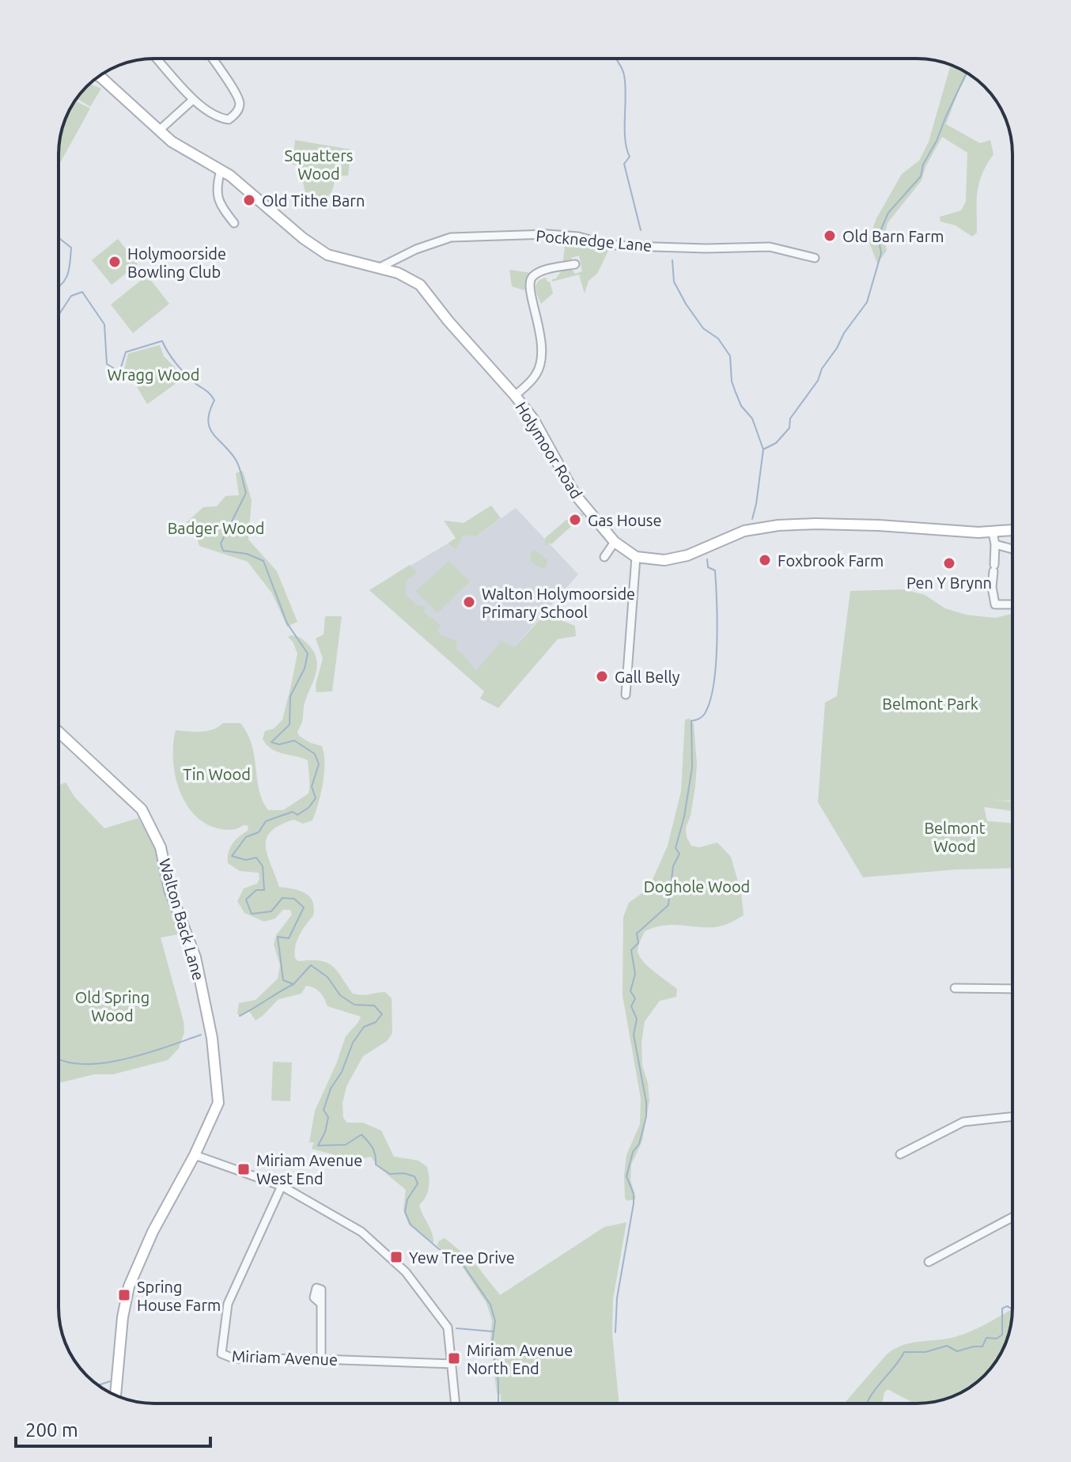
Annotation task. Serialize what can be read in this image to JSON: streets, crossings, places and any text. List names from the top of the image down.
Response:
{
  "streets": {
    "street": [
      "Pocknedge Lane",
      "Holymoor Road",
      "Walton Back Lane",
      "Miriam Avenue"
    ]
  },
  "crossings": [
    ["Pocknedge Lane", "Holymoor Road"]
  ],
  "parks": [
    "Squatters Wood",
    "Wragg Wood",
    "Badger Wood",
    "Belmont Park",
    "Tin Wood",
    "Belmont Wood",
    "Doghole Wood",
    "Old Spring Wood"
  ],
  "places": {
    "other": [
      "Old Tithe Barn",
      "Old Barn Farm",
      "Holymoorside Bowling Club",
      "Gas House",
      "Foxbrook Farm",
      "Pen Y Brynn",
      "Walton Holymoorside Primary School",
      "Gall Belly"
    ],
    "transit": [
      "Miriam Avenue West End",
      "Yew Tree Drive",
      "Spring House Farm",
      "Miriam Avenue North End"
    ]
  },
  "scale_bar": "200 m"
}
